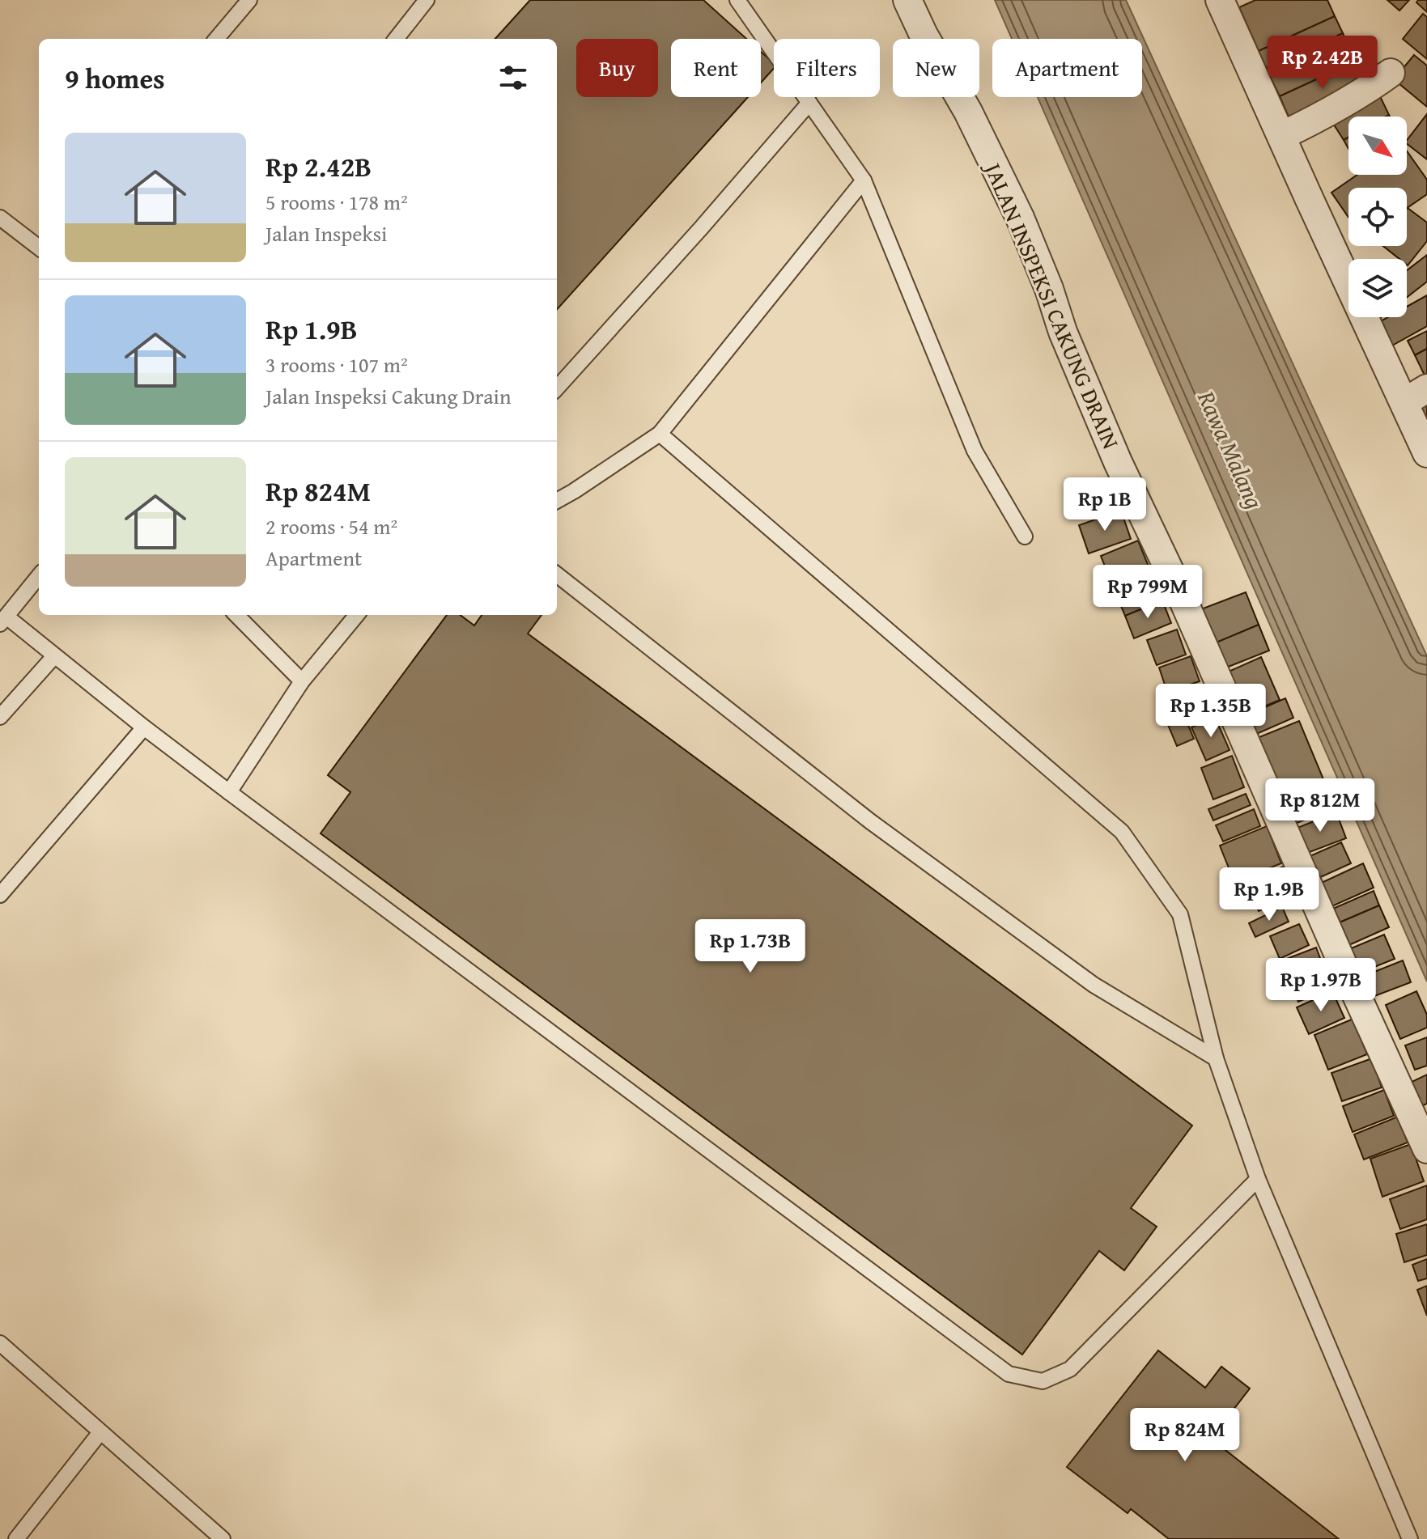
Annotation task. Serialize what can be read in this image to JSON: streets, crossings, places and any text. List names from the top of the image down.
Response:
{
  "streets": {
    "street": ["JALAN INSPEKSI CAKUNG DRAIN"]
  },
  "water": ["Rawa Malang"],
  "north": "bottom right",
  "page": {
    "price": [
      "Rp 2.42B",
      "Rp 1B",
      "Rp 799M",
      "Rp 1.35B",
      "Rp 812M",
      "Rp 1.9B",
      "Rp 1.73B",
      "Rp 1.97B",
      "Rp 824M"
    ],
    "chip": [
      "Buy",
      "Rent",
      "Filters",
      "New",
      "Apartment"
    ],
    "heading": "9 homes",
    "list": [
      {
        "name": "Rp 2.42B",
        "note": "5 rooms · 178 m² · Jalan Inspeksi"
      },
      {
        "name": "Rp 1.9B",
        "note": "3 rooms · 107 m² · Jalan Inspeksi Cakung Drain"
      },
      {
        "name": "Rp 824M",
        "note": "2 rooms · 54 m² · Apartment"
      }
    ]
  }
}
